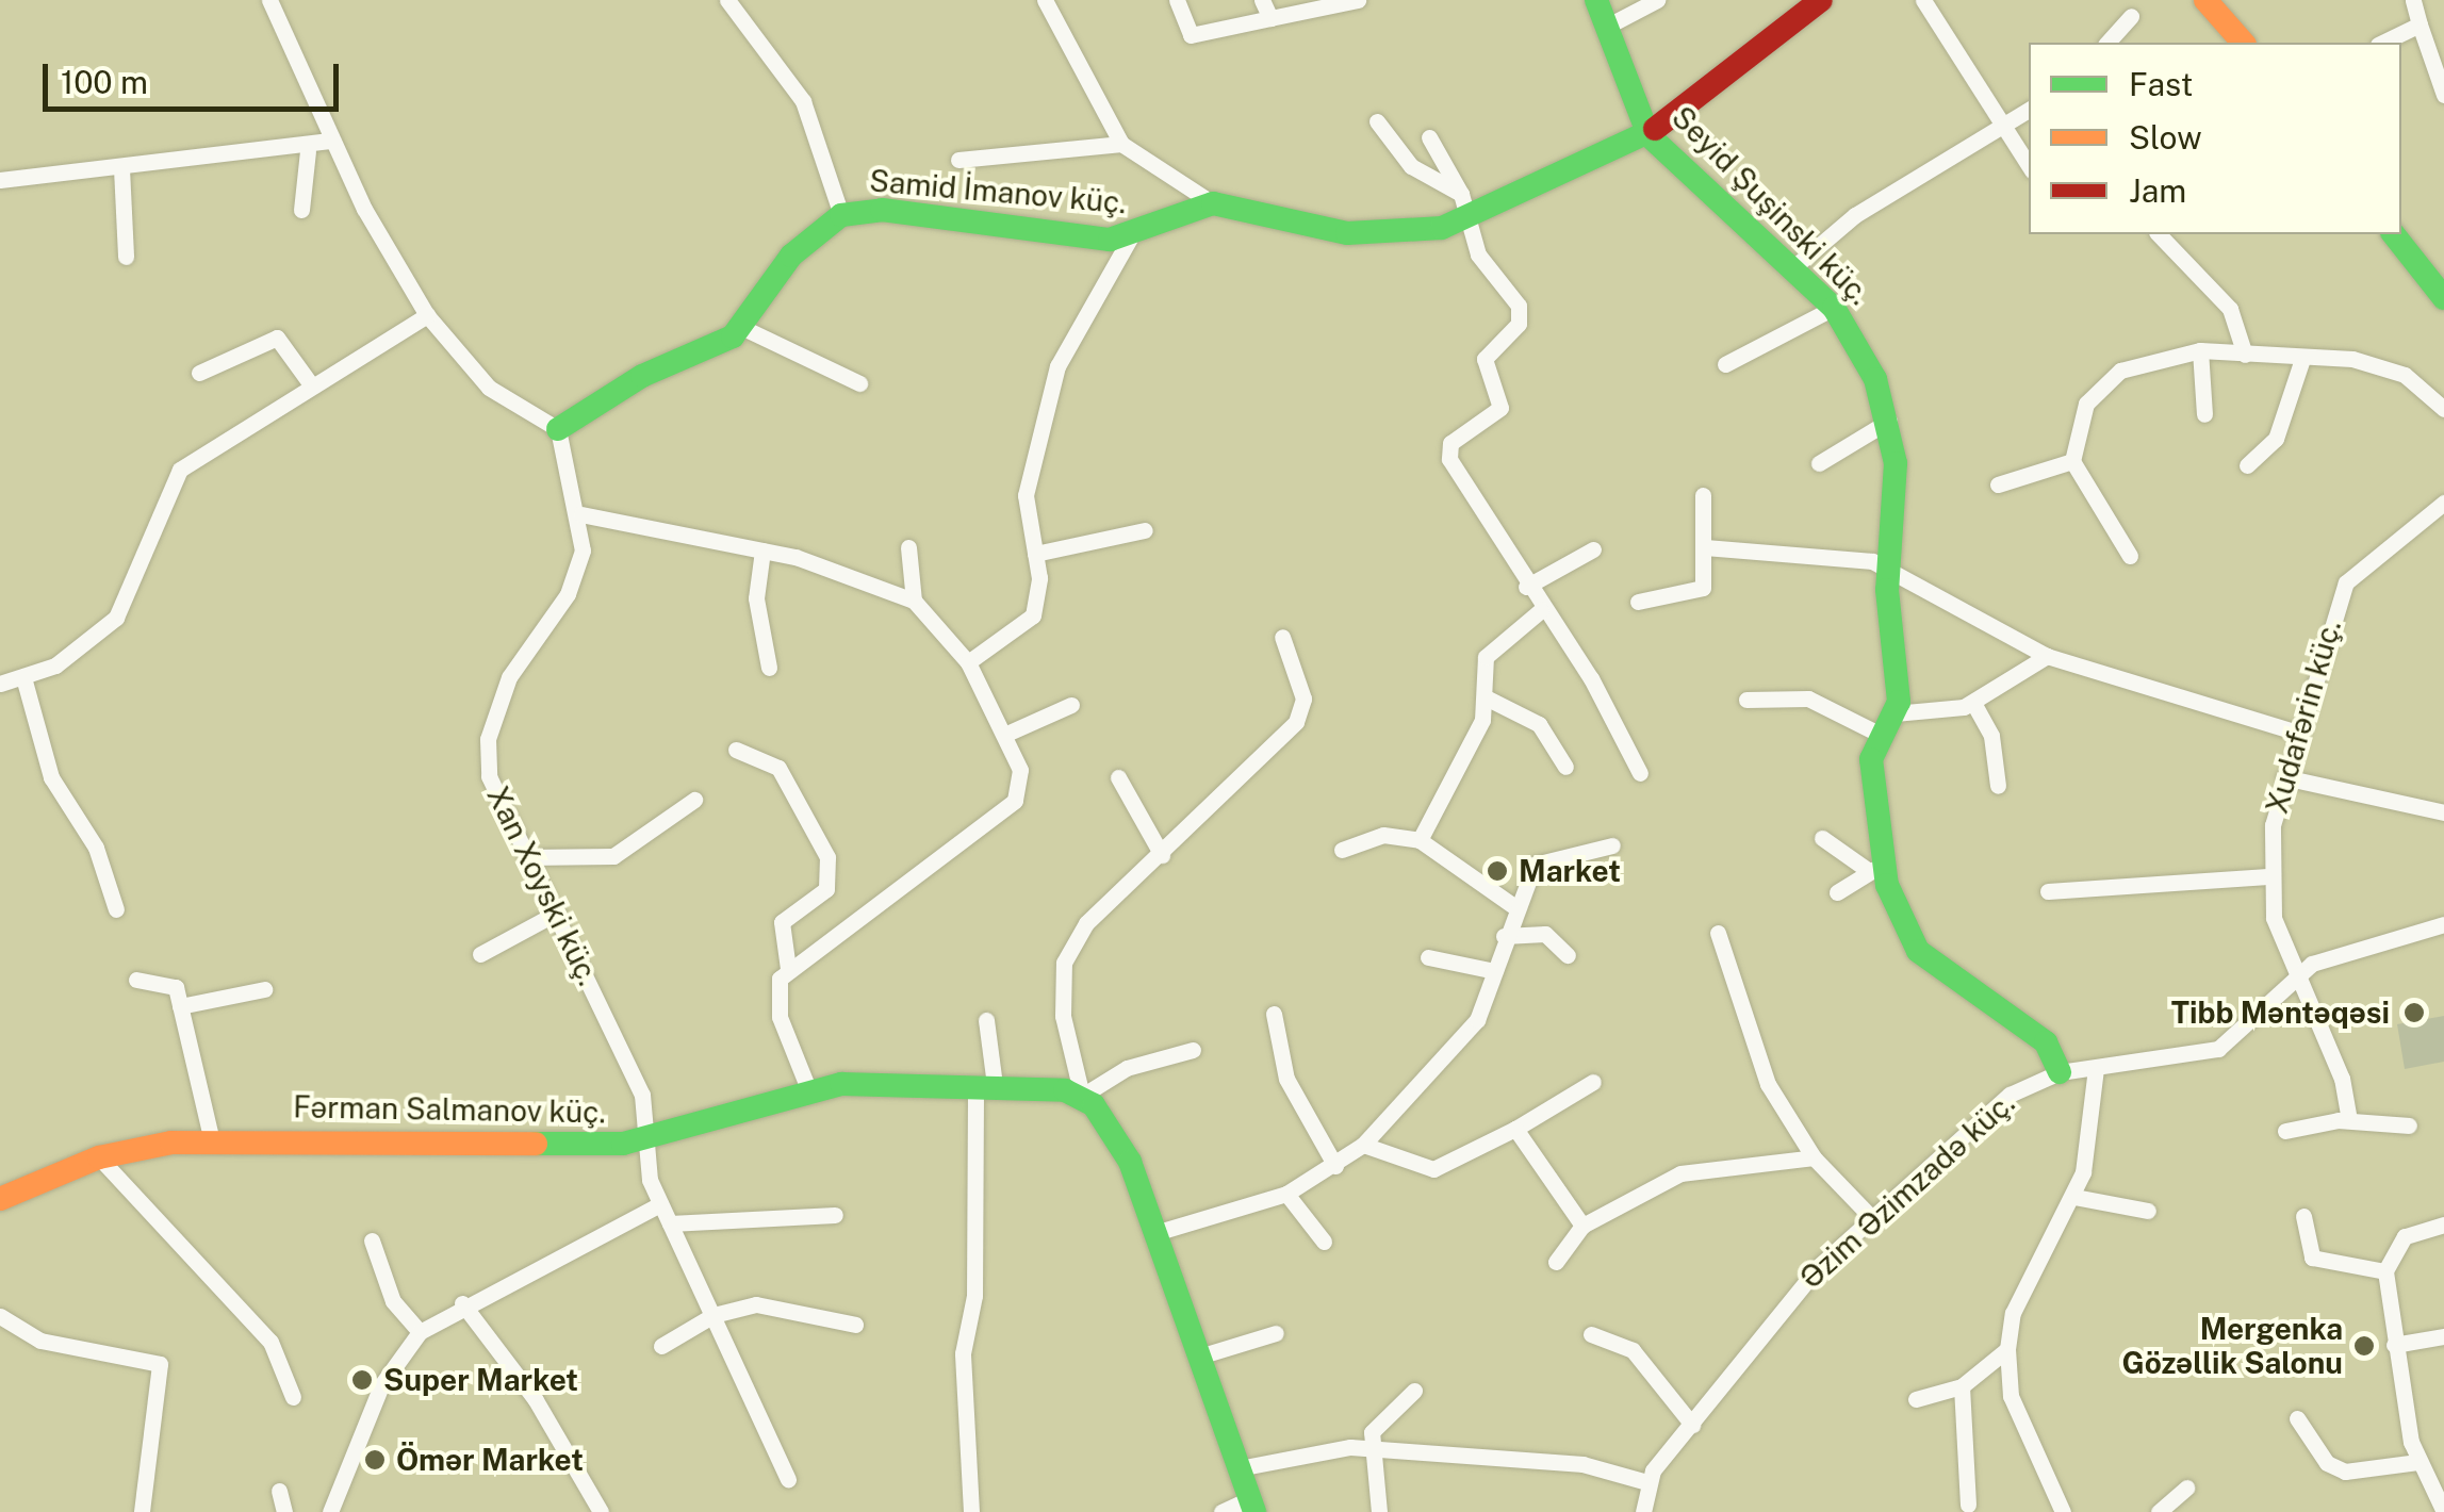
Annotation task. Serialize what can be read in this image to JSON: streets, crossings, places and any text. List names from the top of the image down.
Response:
{
  "streets": {
    "street": [
      "Samid İmanov küç.",
      "Seyid Şuşinski küç.",
      "Xudafərin küç.",
      "Xan Xoyski küç.",
      "Fərman Salmanov küç.",
      "Əzim Əzimzadə küç."
    ]
  },
  "crossings": [
    ["Samid İmanov küç.", "Xan Xoyski küç."],
    ["Xudafərin küç.", "Əzim Əzimzadə küç."],
    ["Xan Xoyski küç.", "Fərman Salmanov küç."]
  ],
  "places": [
    "Market",
    "Tibb Məntəqəsi",
    "Mergenka Gözəllik Salonu",
    "Super Market",
    "Ömər Market"
  ],
  "legend": ["Fast", "Slow", "Jam"],
  "scale_bar": "100 m"
}
